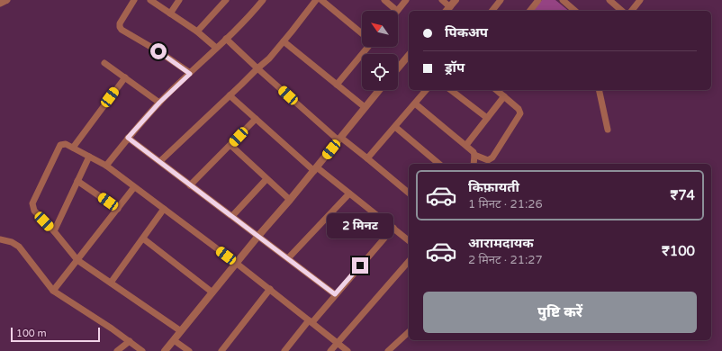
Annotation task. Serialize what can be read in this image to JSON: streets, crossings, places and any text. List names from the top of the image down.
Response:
{
  "scale_bar": "100 m",
  "north": "top left",
  "page": {
    "banner": ["पिकअप", "ड्रॉप"],
    "list": [
      {
        "name": "किफ़ायती",
        "note": "1 मिनट · 21:26",
        "value": "₹74"
      },
      {
        "name": "आरामदायक",
        "note": "2 मिनट · 21:27",
        "value": "₹100"
      }
    ],
    "bubble": "2 मिनट",
    "buttons": "पुष्टि करें",
    "scale": "100 m"
  }
}
